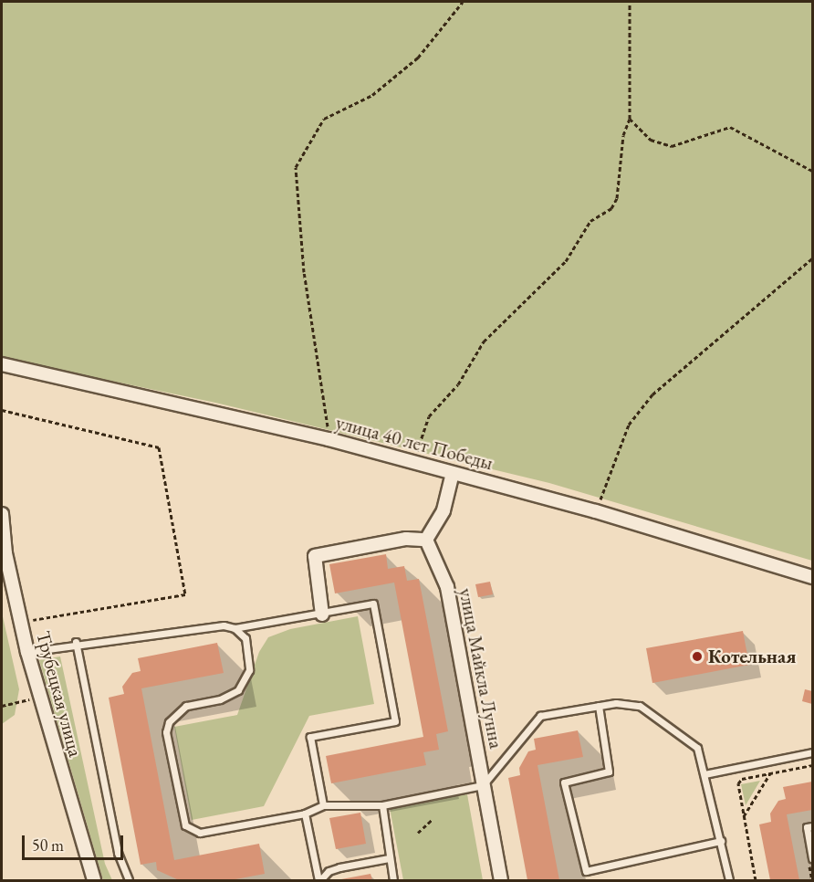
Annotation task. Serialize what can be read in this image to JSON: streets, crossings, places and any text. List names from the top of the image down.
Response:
{
  "streets": {
    "street": ["улица 40 лет Победы", "улица Майкла Лунна", "Трубецкая улица"]
  },
  "places": ["Котельная"],
  "scale_bar": "50 m"
}
